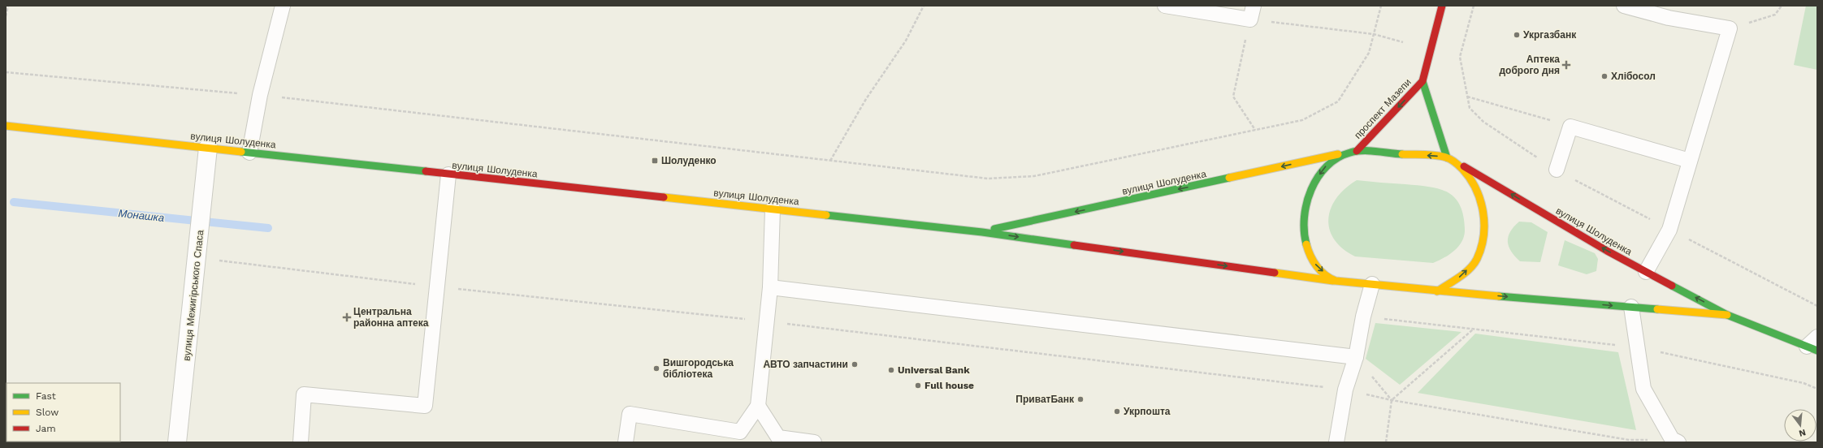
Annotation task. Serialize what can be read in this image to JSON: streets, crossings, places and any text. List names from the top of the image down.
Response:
{
  "streets": {
    "main road": ["проспект Мазепи", "вулиця Шолуденка"],
    "street": ["вулиця Межигірського Спаса"]
  },
  "crossings": [
    ["проспект Мазепи", "вулиця Шолуденка"],
    ["вулиця Шолуденка", "вулиця Межигірського Спаса"]
  ],
  "one_way": ["проспект Мазепи"],
  "water": ["Монашка"],
  "places": {
    "other": [
      "Укргазбанк",
      "Хлібосол",
      "АВТО запчастини",
      "Вишгородська бібліотека",
      "Universal Bank",
      "Full house",
      "ПриватБанк",
      "Укрпошта"
    ],
    "health": ["Аптека доброго дня", "Центральна районна аптека"],
    "transit": ["Шолуденко"]
  },
  "legend": ["Fast", "Slow", "Jam"],
  "north": "bottom"
}
